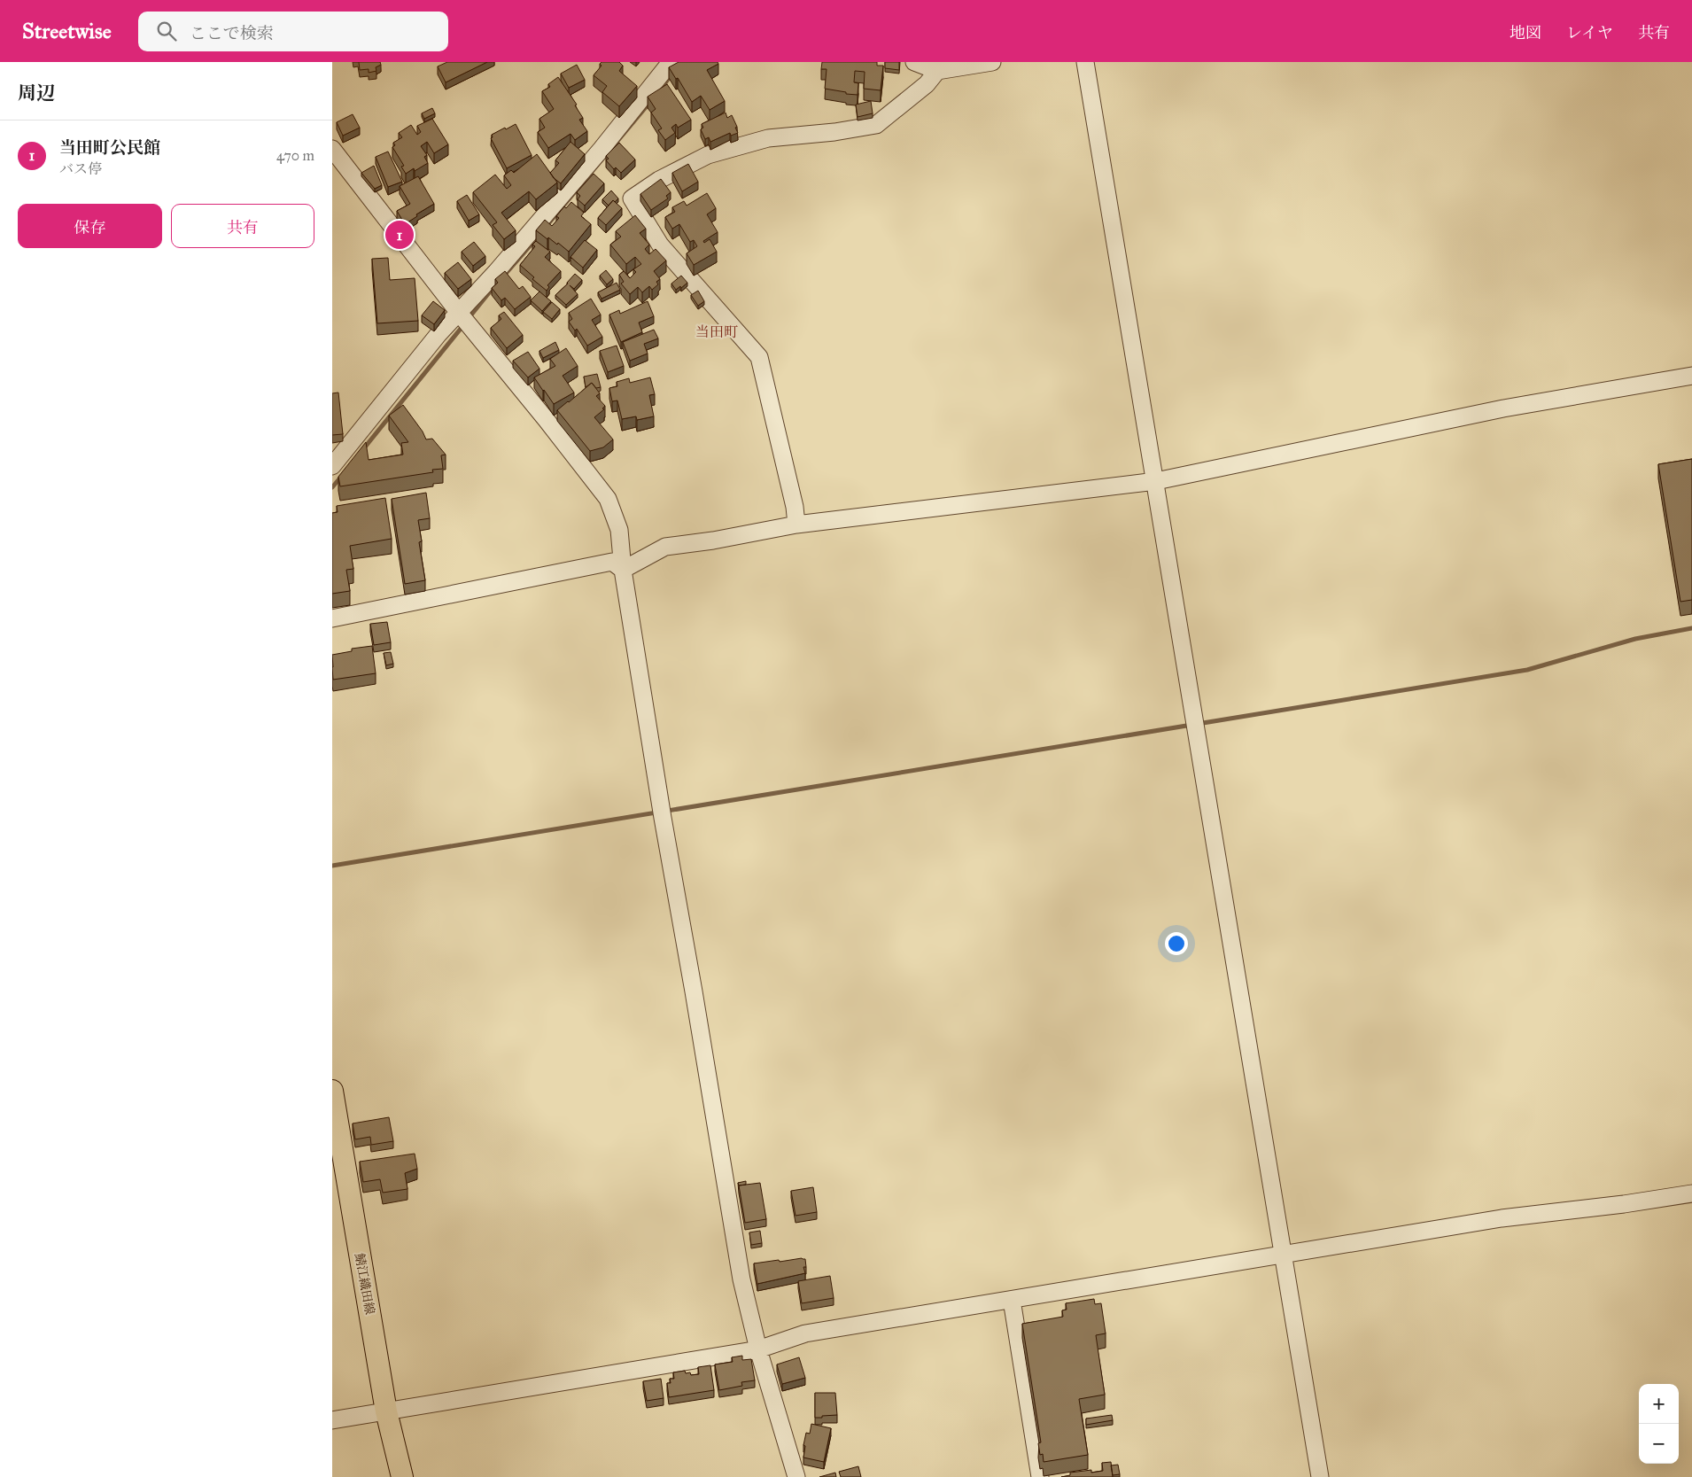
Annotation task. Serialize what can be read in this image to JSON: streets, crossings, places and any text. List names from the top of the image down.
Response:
{
  "streets": {
    "main road": ["鯖江織田線"]
  },
  "districts": ["当田町"],
  "page": {
    "header": "Streetwise",
    "search": "ここで検索",
    "nav": ["地図", "レイヤ", "共有"],
    "heading": "周辺",
    "list": [
      {
        "mark": "1",
        "name": "当田町公民館",
        "note": "バス停",
        "value": "470 m"
      }
    ],
    "buttons": ["保存", "共有"],
    "pins": "1",
    "map_buttons": ["+", "−"]
  }
}
